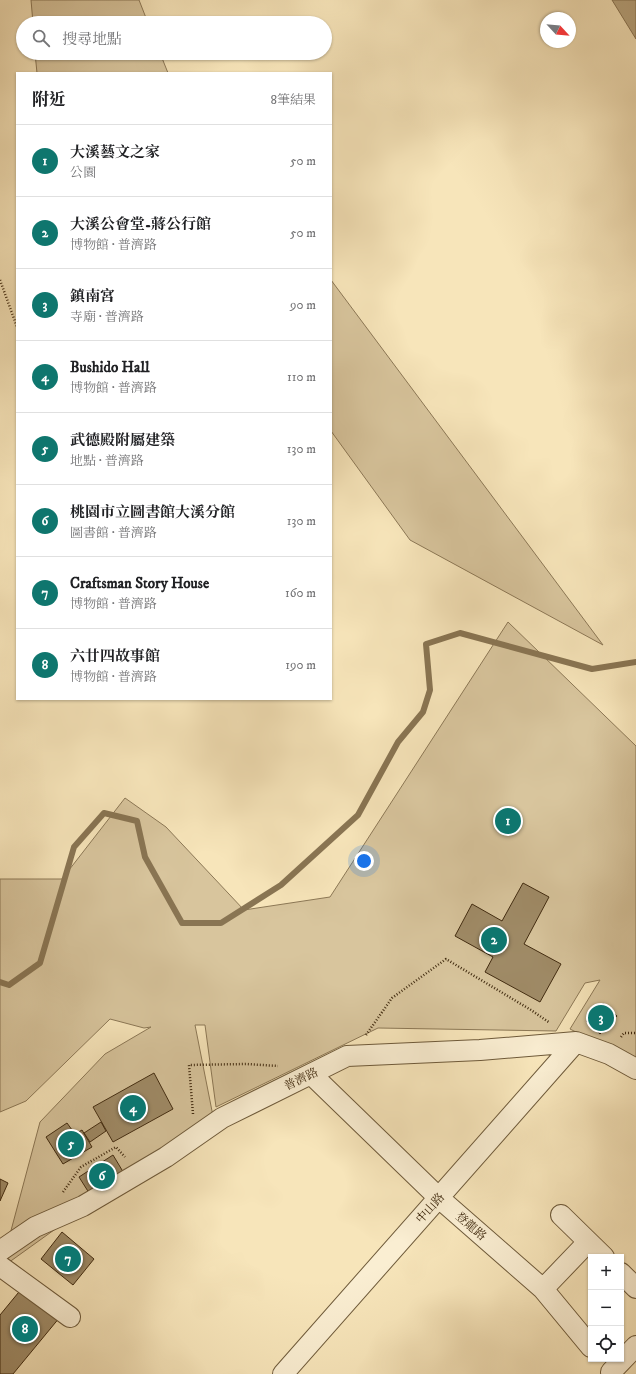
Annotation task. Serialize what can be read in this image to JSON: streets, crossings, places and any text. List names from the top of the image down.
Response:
{
  "streets": {
    "street": ["普濟路", "中山路", "登龍路"]
  },
  "crossings": [
    ["普濟路", "中山路"],
    ["普濟路", "登龍路"],
    ["中山路", "登龍路"]
  ],
  "north": "bottom right",
  "page": {
    "search": "搜尋地點",
    "heading": ["附近", "8筆結果"],
    "list": [
      {
        "mark": "1",
        "name": "大溪藝文之家",
        "note": "公園",
        "value": "50 m"
      },
      {
        "mark": "2",
        "name": "大溪公會堂-蔣公行館",
        "note": "博物館 · 普濟路",
        "value": "50 m"
      },
      {
        "mark": "3",
        "name": "鎮南宮",
        "note": "寺廟 · 普濟路",
        "value": "90 m"
      },
      {
        "mark": "4",
        "name": "Bushido Hall",
        "note": "博物館 · 普濟路",
        "value": "110 m"
      },
      {
        "mark": "5",
        "name": "武德殿附屬建築",
        "note": "地點 · 普濟路",
        "value": "130 m"
      },
      {
        "mark": "6",
        "name": "桃園市立圖書館大溪分館",
        "note": "圖書館 · 普濟路",
        "value": "130 m"
      },
      {
        "mark": "7",
        "name": "Craftsman Story House",
        "note": "博物館 · 普濟路",
        "value": "160 m"
      },
      {
        "mark": "8",
        "name": "六廿四故事館",
        "note": "博物館 · 普濟路",
        "value": "190 m"
      }
    ],
    "pins": [
      "1",
      "2",
      "3",
      "4",
      "5",
      "6",
      "7",
      "8"
    ],
    "map_buttons": ["+", "−"]
  }
}
